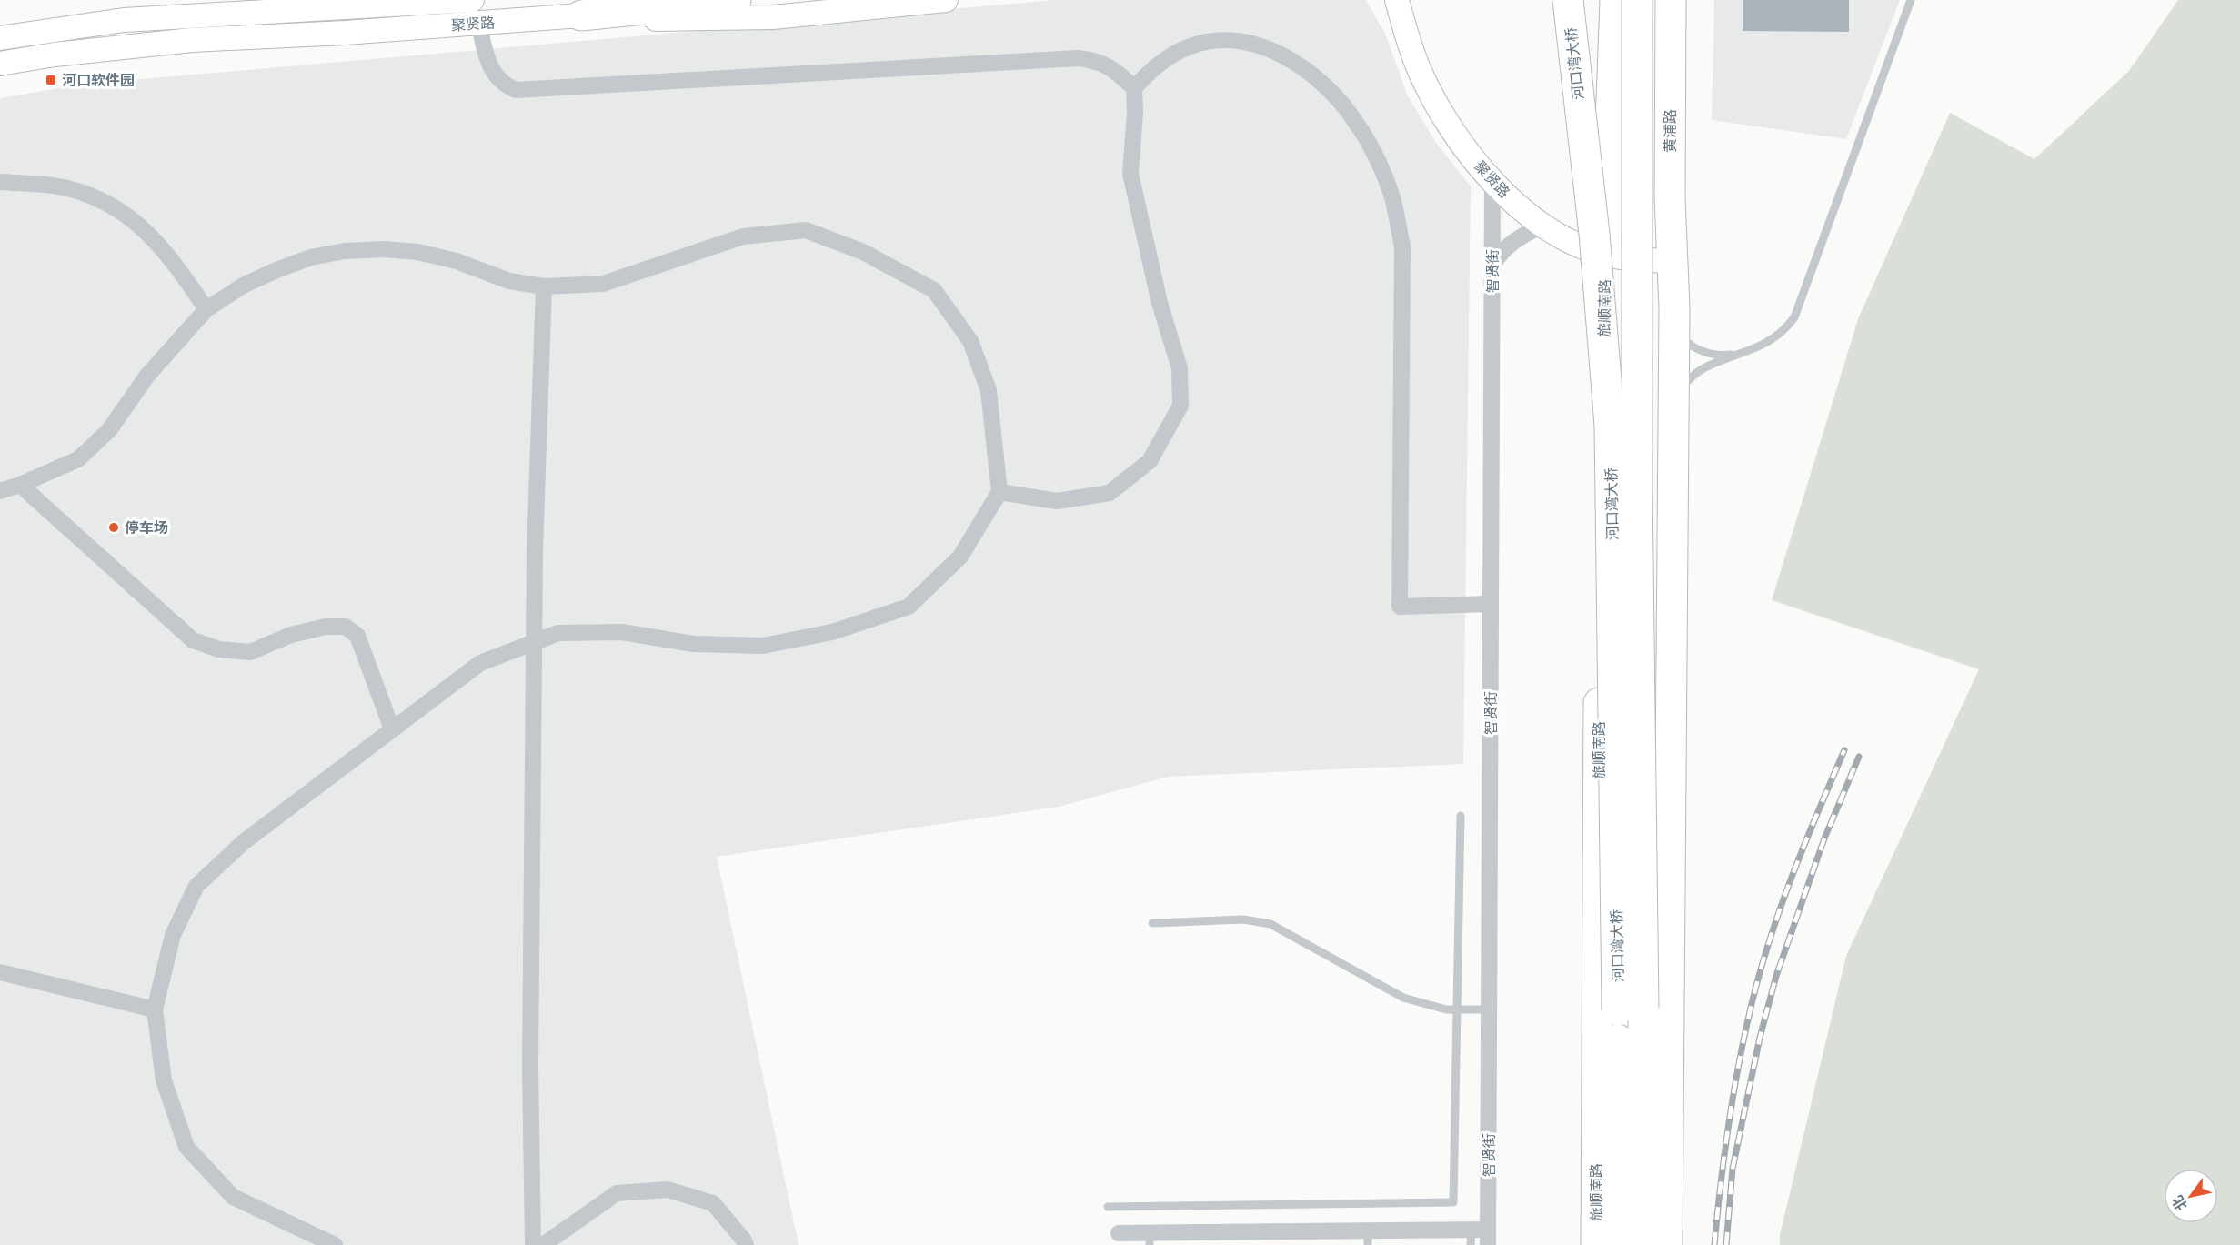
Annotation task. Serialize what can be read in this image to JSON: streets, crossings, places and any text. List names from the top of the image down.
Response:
{
  "streets": {
    "highway": ["河口湾大桥", "黄浦路", "旅顺南路"],
    "main road": ["聚贤路"],
    "street": ["智贤街"]
  },
  "crossings": [
    ["聚贤路", "黄浦路"],
    ["聚贤路", "智贤街"],
    ["聚贤路", "旅顺南路"]
  ],
  "places": {
    "transit": ["河口软件园"],
    "other": ["停车场"]
  },
  "north": "bottom left"
}
